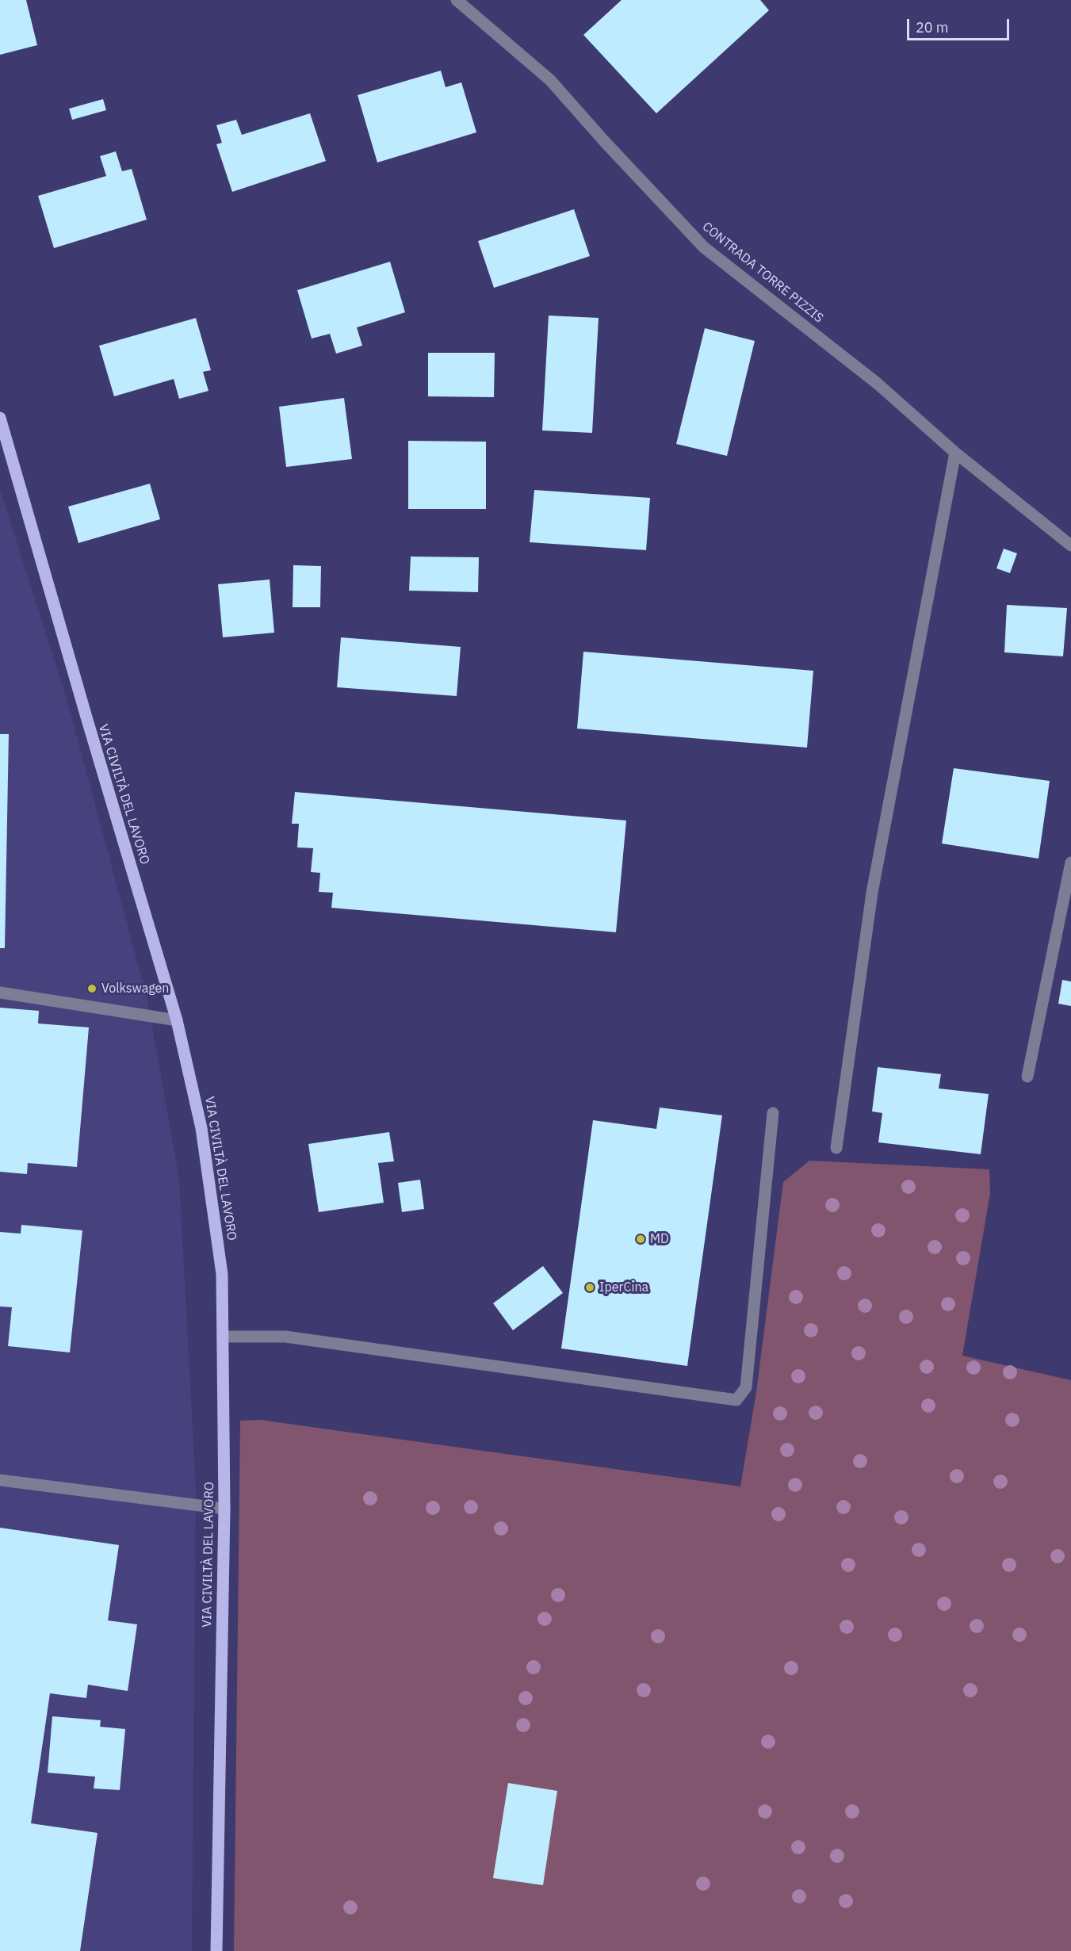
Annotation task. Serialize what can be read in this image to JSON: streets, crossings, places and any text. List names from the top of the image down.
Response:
{
  "streets": {
    "main road": ["VIA CIVILTÀ DEL LAVORO"],
    "street": ["CONTRADA TORRE PIZZIS"]
  },
  "places": ["Volkswagen", "MD", "IperCina"],
  "scale_bar": "20 m"
}
